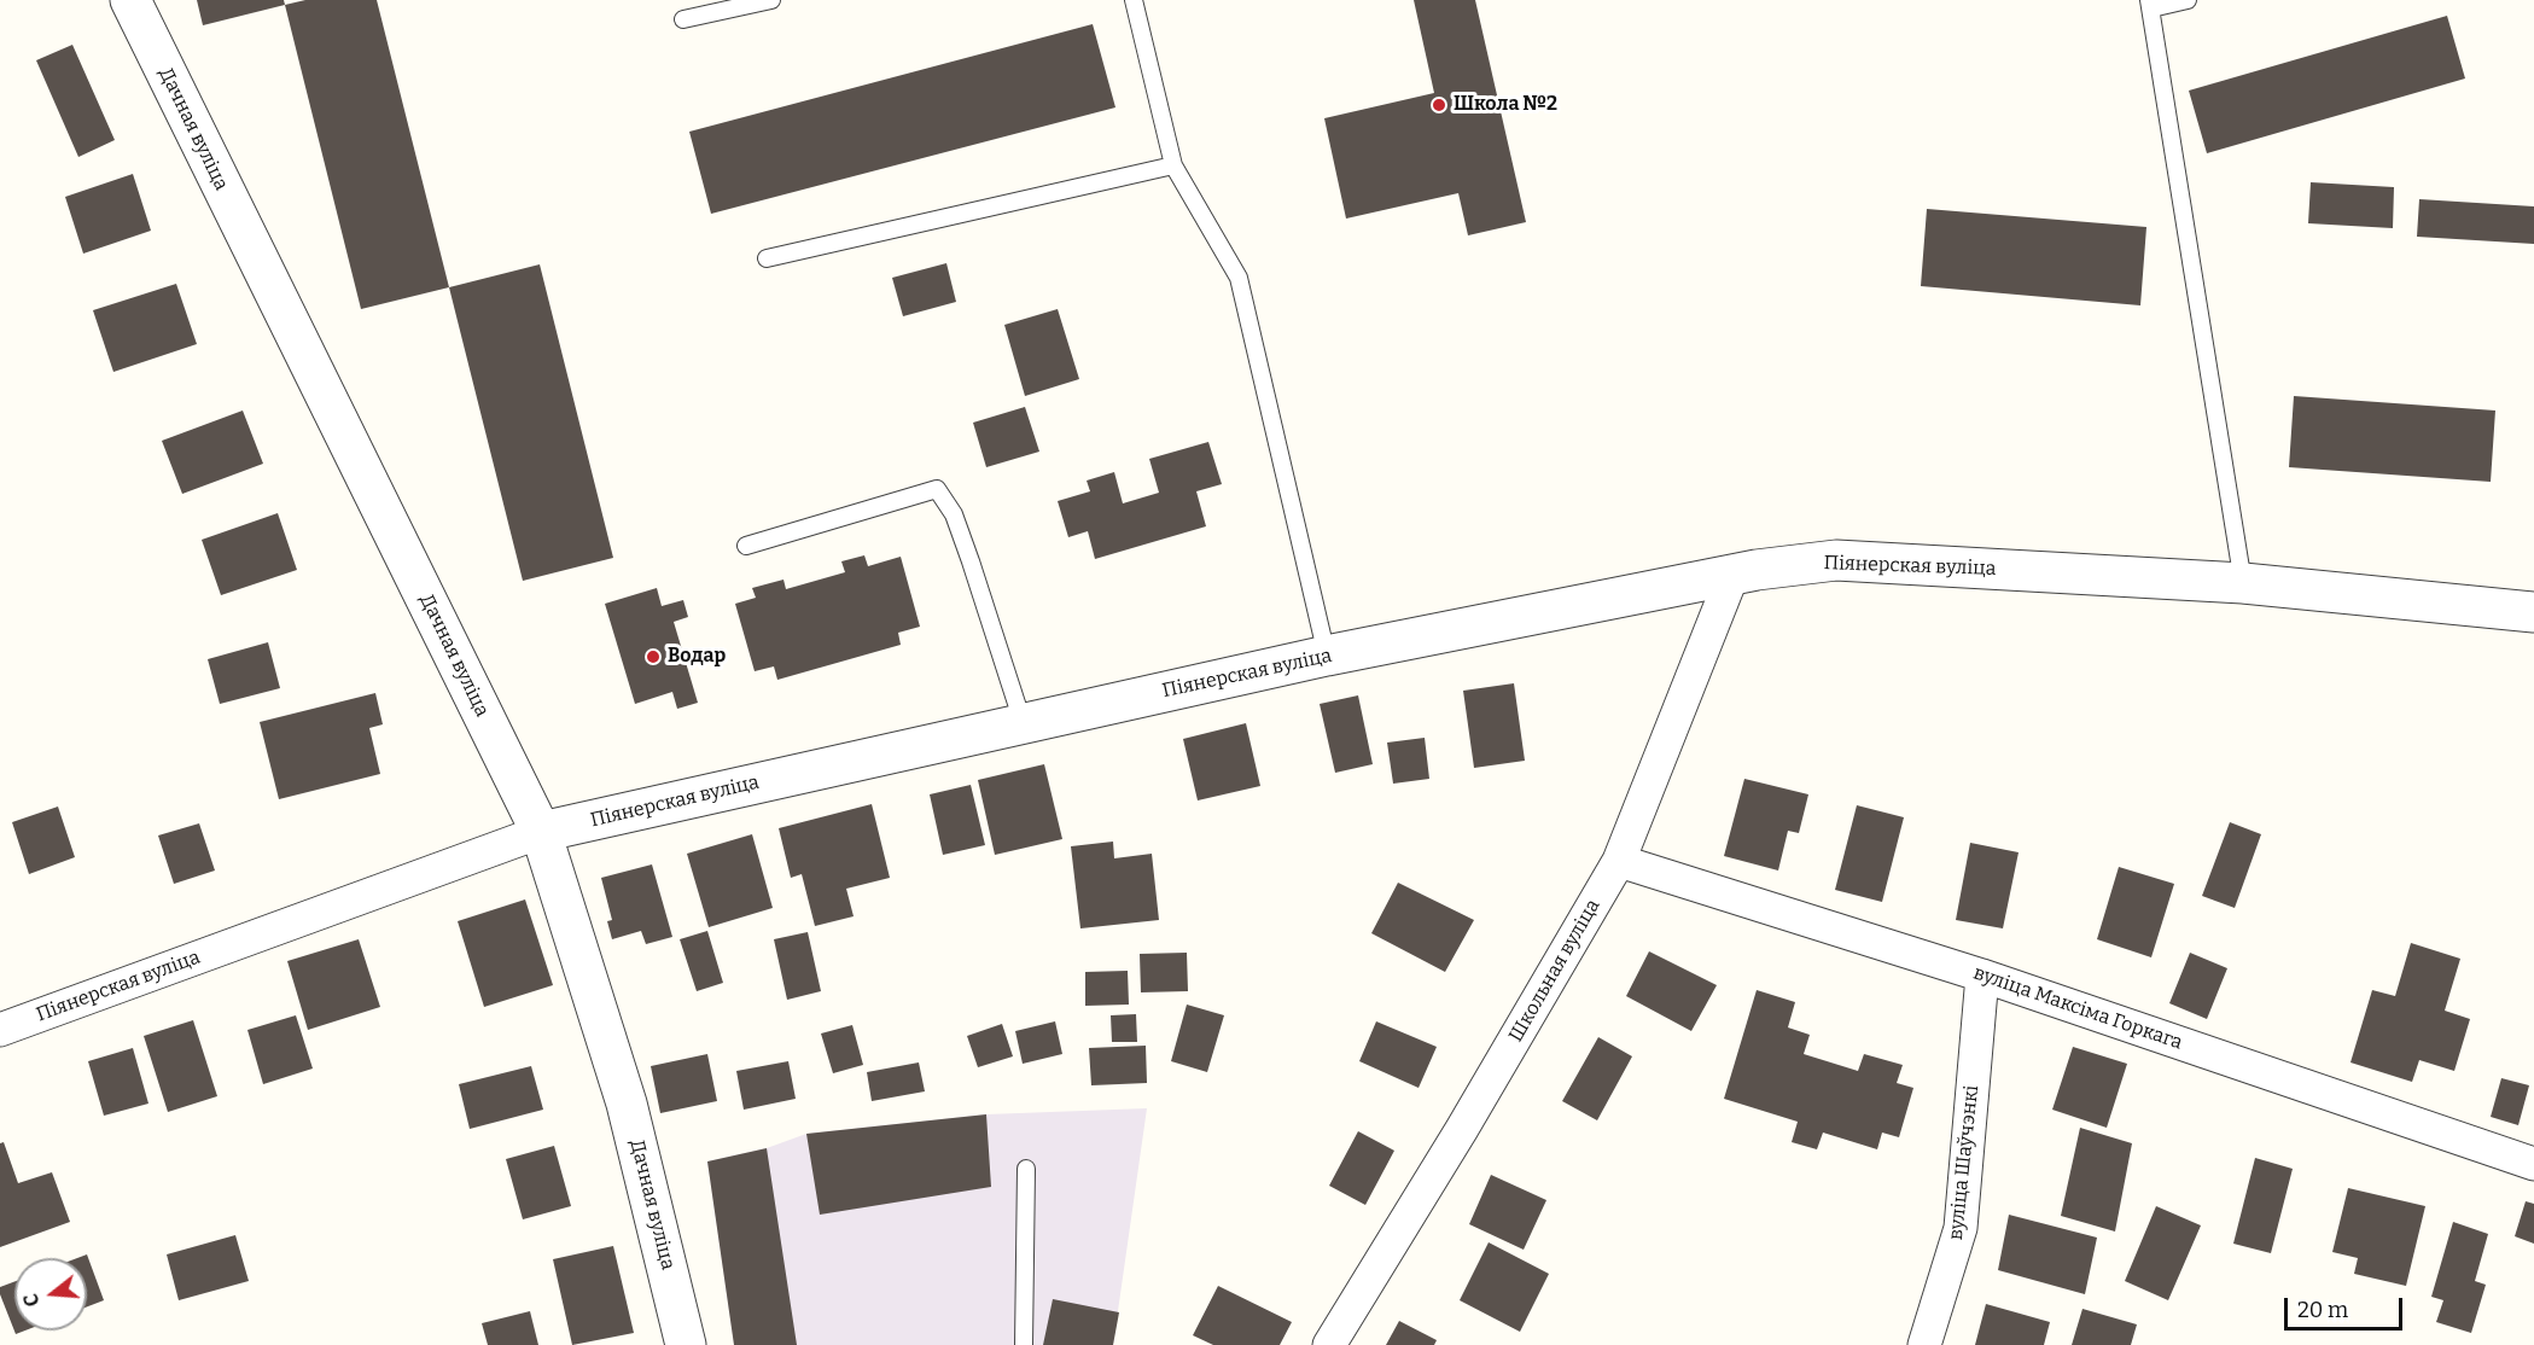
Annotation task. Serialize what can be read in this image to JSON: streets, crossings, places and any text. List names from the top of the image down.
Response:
{
  "streets": {
    "street": [
      "Дачная вуліца",
      "Піянерская вуліца",
      "Школьная вуліца",
      "вуліца Максіма Горкага",
      "вуліца Шаўчэнкі"
    ]
  },
  "crossings": [
    ["Дачная вуліца", "Піянерская вуліца"],
    ["Піянерская вуліца", "Школьная вуліца"],
    ["Школьная вуліца", "вуліца Максіма Горкага"],
    ["вуліца Максіма Горкага", "вуліца Шаўчэнкі"]
  ],
  "places": ["Школа №2", "Водар"],
  "scale_bar": "20 m",
  "north": "left"
}
